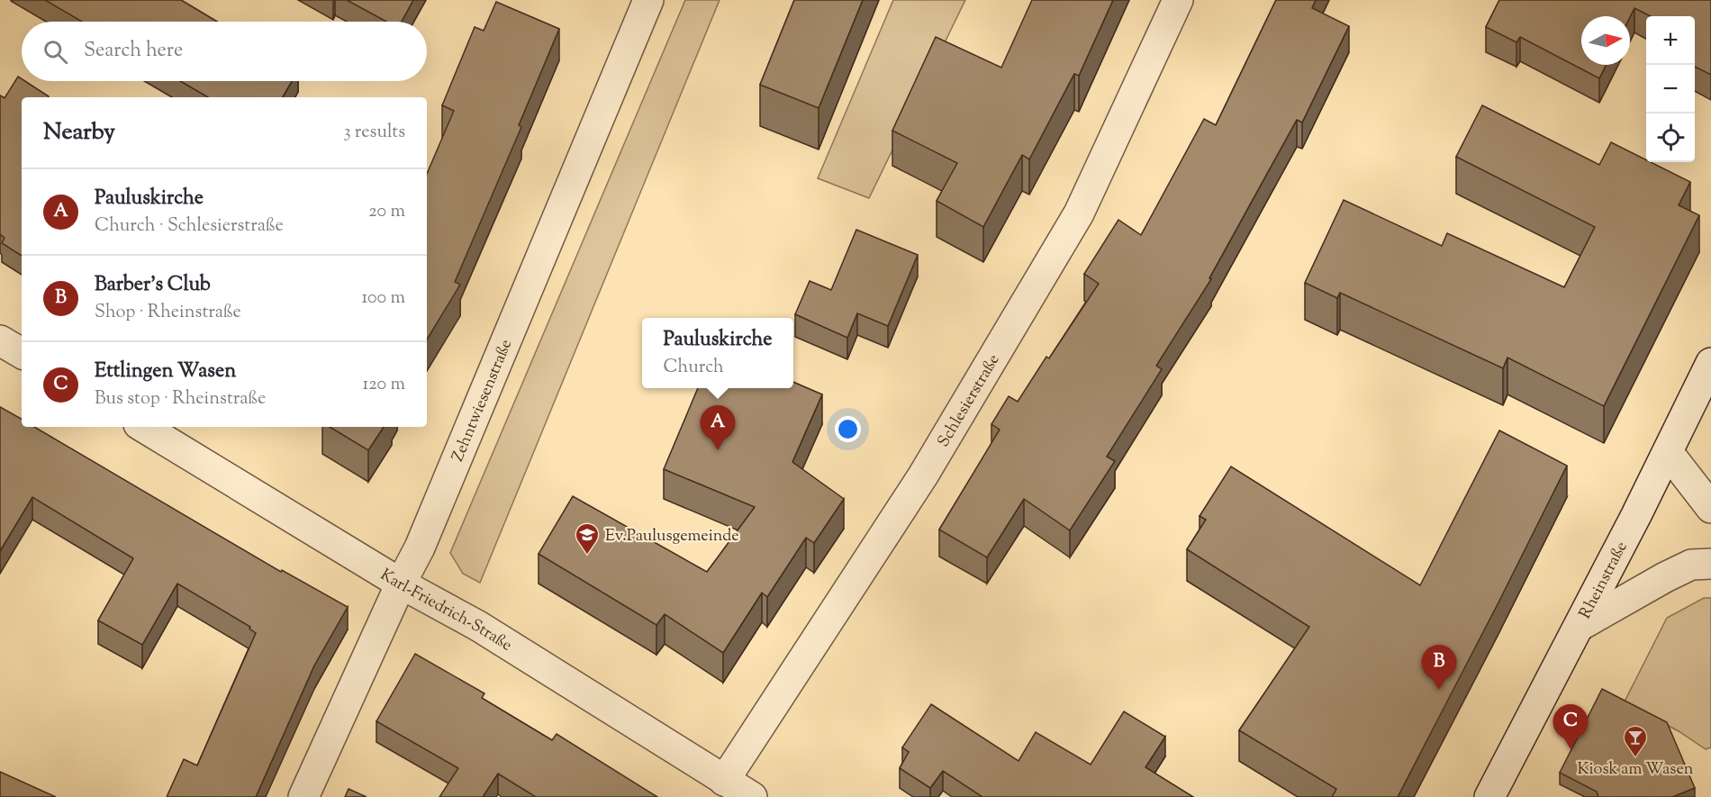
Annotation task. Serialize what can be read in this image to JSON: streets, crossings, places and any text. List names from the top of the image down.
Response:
{
  "streets": {
    "street": [
      "Schlesierstraße",
      "Zehntwiesenstraße",
      "Rheinstraße",
      "Karl-Friedrich-Straße"
    ]
  },
  "crossings": [
    ["Schlesierstraße", "Karl-Friedrich-Straße"],
    ["Zehntwiesenstraße", "Karl-Friedrich-Straße"]
  ],
  "places": {
    "school or university": ["Ev.Paulusgemeinde"],
    "bar": ["Kiosk am Wasen"]
  },
  "north": "right",
  "page": {
    "map_buttons": ["+", "−"],
    "search": "Search here",
    "heading": ["Nearby", "3 results"],
    "list": [
      {
        "mark": "A",
        "name": "Pauluskirche",
        "note": "Church · Schlesierstraße",
        "value": "20 m"
      },
      {
        "mark": "B",
        "name": "Barber's Club",
        "note": "Shop · Rheinstraße",
        "value": "100 m"
      },
      {
        "mark": "C",
        "name": "Ettlingen Wasen",
        "note": "Bus stop · Rheinstraße",
        "value": "120 m"
      }
    ],
    "popup": ["Pauluskirche", "Church"],
    "pins": ["A", "B", "C"]
  }
}
